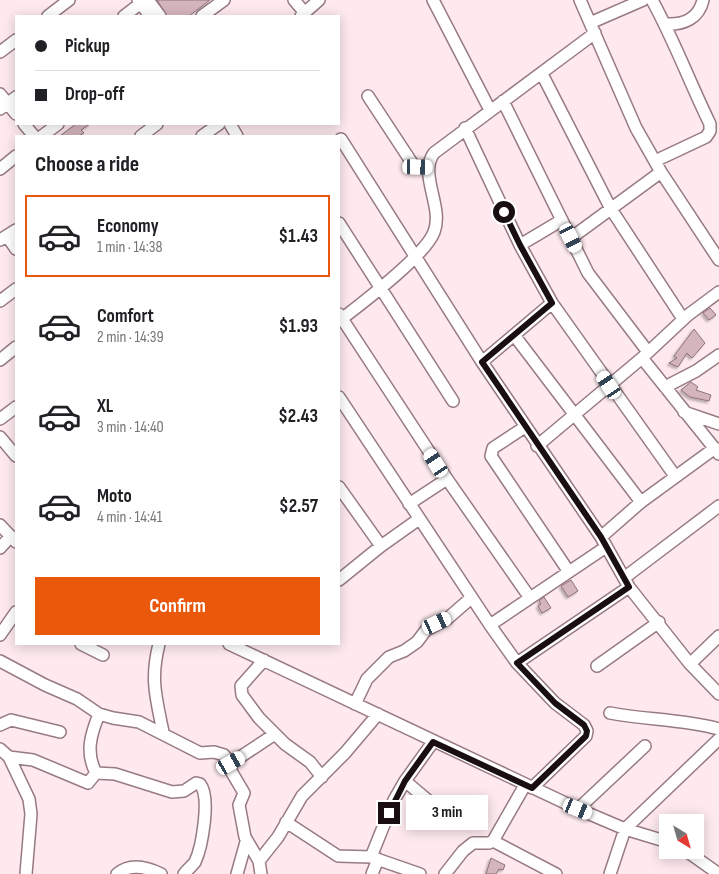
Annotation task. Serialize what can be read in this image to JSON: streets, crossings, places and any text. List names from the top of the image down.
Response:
{
  "north": "bottom right",
  "page": {
    "banner": ["Pickup", "Drop-off"],
    "heading": "Choose a ride",
    "list": [
      {
        "name": "Economy",
        "note": "1 min · 14:38",
        "value": "$1.43"
      },
      {
        "name": "Comfort",
        "note": "2 min · 14:39",
        "value": "$1.93"
      },
      {
        "name": "XL",
        "note": "3 min · 14:40",
        "value": "$2.43"
      },
      {
        "name": "Moto",
        "note": "4 min · 14:41",
        "value": "$2.57"
      }
    ],
    "buttons": "Confirm",
    "bubble": "3 min"
  }
}
